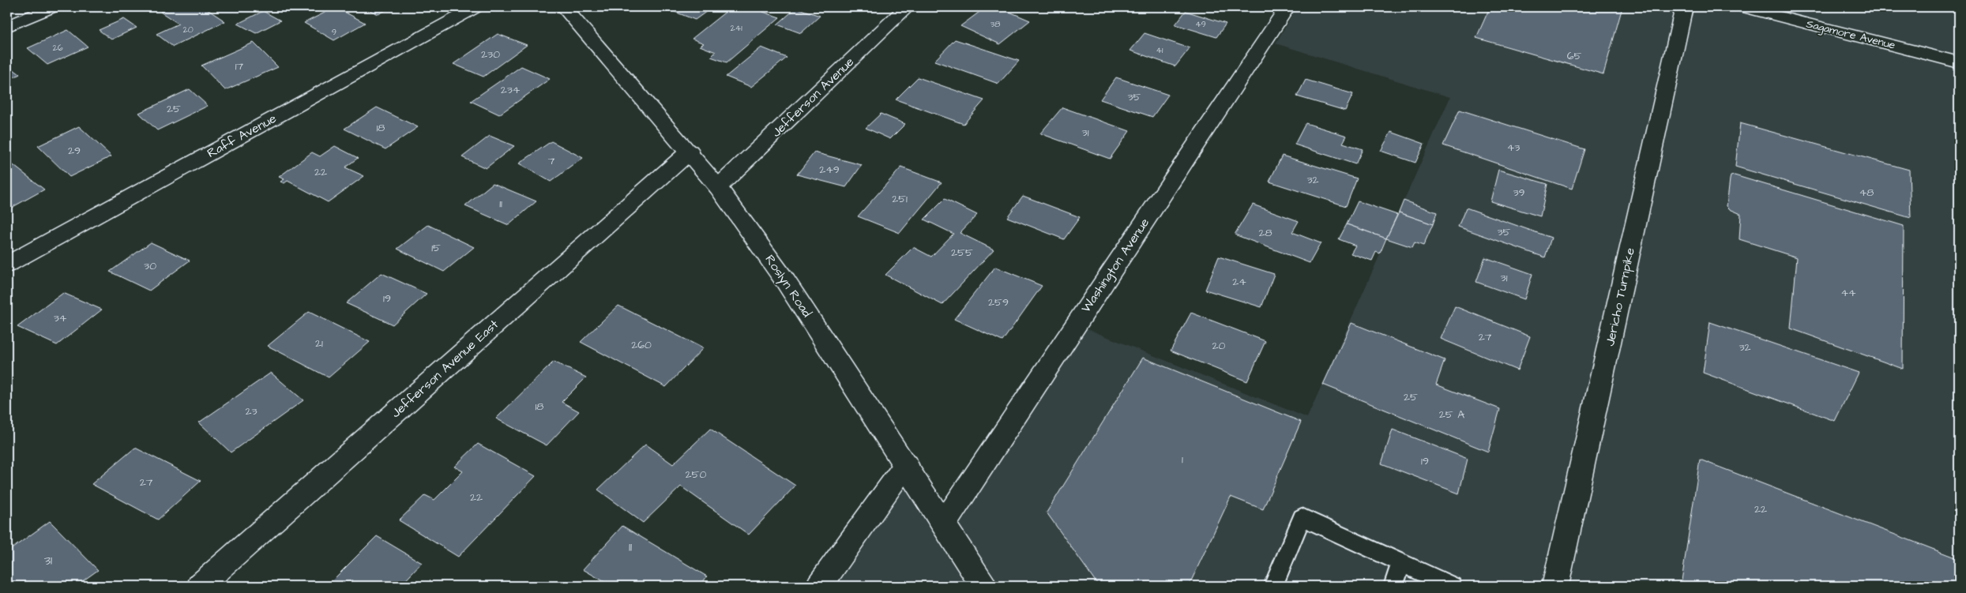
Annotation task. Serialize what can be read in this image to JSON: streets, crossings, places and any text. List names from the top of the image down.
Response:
{
  "streets": {
    "street": [
      "Sagamore Avenue",
      "Jefferson Avenue",
      "Raff Avenue",
      "Washington Avenue",
      "Roslyn Road",
      "Jericho Turnpike",
      "Jefferson Avenue East"
    ]
  },
  "crossings": [
    ["Jefferson Avenue", "Roslyn Road"],
    ["Washington Avenue", "Roslyn Road"],
    ["Roslyn Road", "Jefferson Avenue East"]
  ],
  "house_numbers": [
    "38",
    "49",
    "241",
    "20",
    "9",
    "26",
    "41",
    "230",
    "65",
    "17",
    "234",
    "35",
    "25",
    "18",
    "31",
    "43",
    "29",
    "7",
    "249",
    "22",
    "32",
    "39",
    "48",
    "251",
    "11",
    "35",
    "28",
    "15",
    "255",
    "30",
    "31",
    "24",
    "44",
    "19",
    "259",
    "34",
    "27",
    "21",
    "260",
    "20",
    "32",
    "25",
    "18",
    "23",
    "25 A",
    "1",
    "19",
    "250",
    "27",
    "22",
    "22",
    "11",
    "31"
  ]
}
